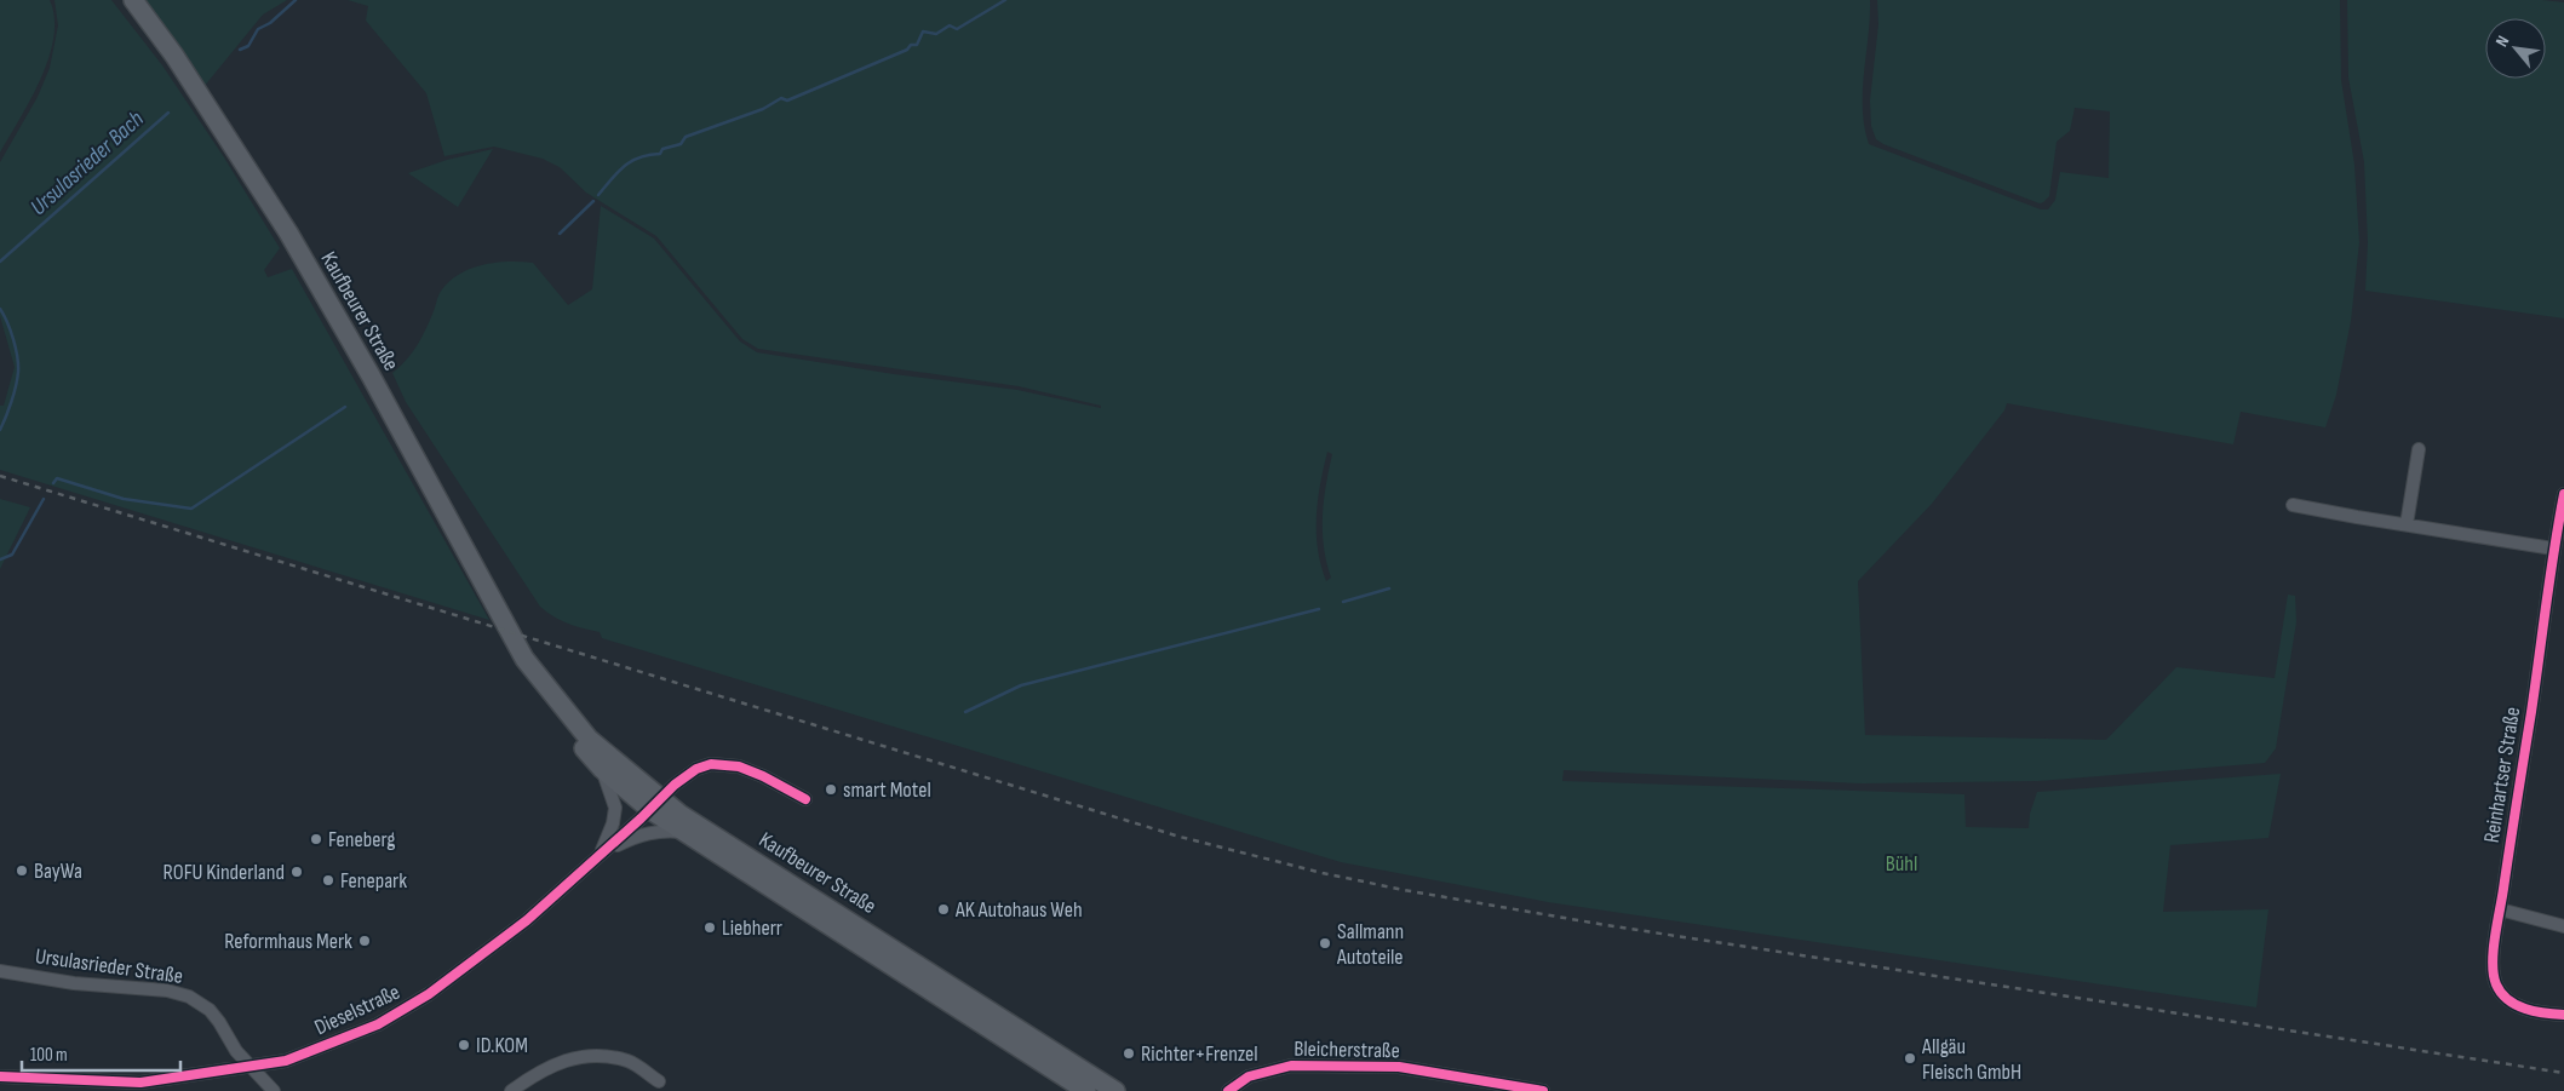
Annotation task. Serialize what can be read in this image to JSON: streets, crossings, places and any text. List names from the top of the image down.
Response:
{
  "streets": {
    "main road": ["Kaufbeurer Straße"],
    "street": [
      "Reinhartser Straße",
      "Ursulasrieder Straße",
      "Dieselstraße",
      "Bleicherstraße"
    ]
  },
  "crossings": [
    ["Kaufbeurer Straße", "Dieselstraße"],
    ["Ursulasrieder Straße", "Dieselstraße"]
  ],
  "water": ["Ursulasrieder Bach"],
  "parks": ["Bühl"],
  "places": [
    "smart Motel",
    "Feneberg",
    "BayWa",
    "ROFU Kinderland",
    "Fenepark",
    "AK Autohaus Weh",
    "Liebherr",
    "Reformhaus Merk",
    "Sallmann Autoteile",
    "ID.KOM",
    "Richter+Frenzel",
    "Allgäu Fleisch GmbH"
  ],
  "scale_bar": "100 m",
  "north": "top left"
}
